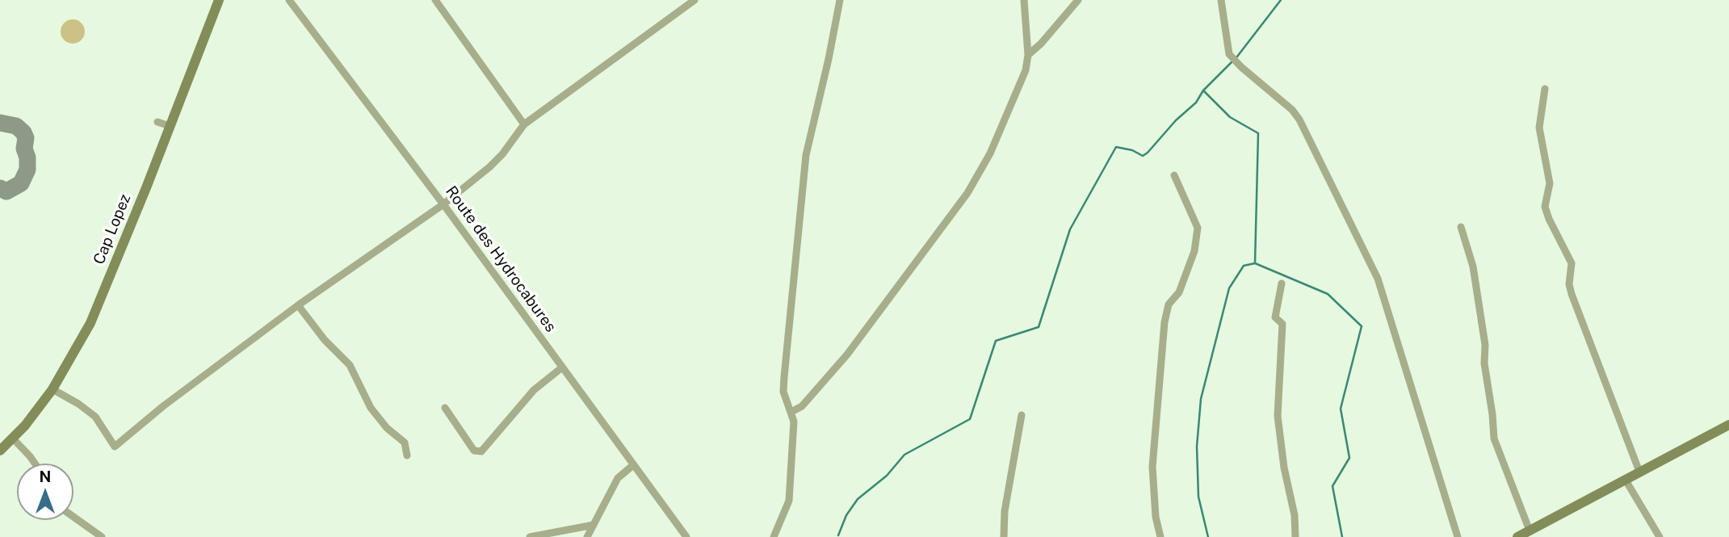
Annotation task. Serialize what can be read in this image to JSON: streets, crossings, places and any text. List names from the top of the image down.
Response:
{
  "streets": {
    "street": ["Cap Lopez", "Route des Hydrocabures"]
  },
  "north": "top"
}
